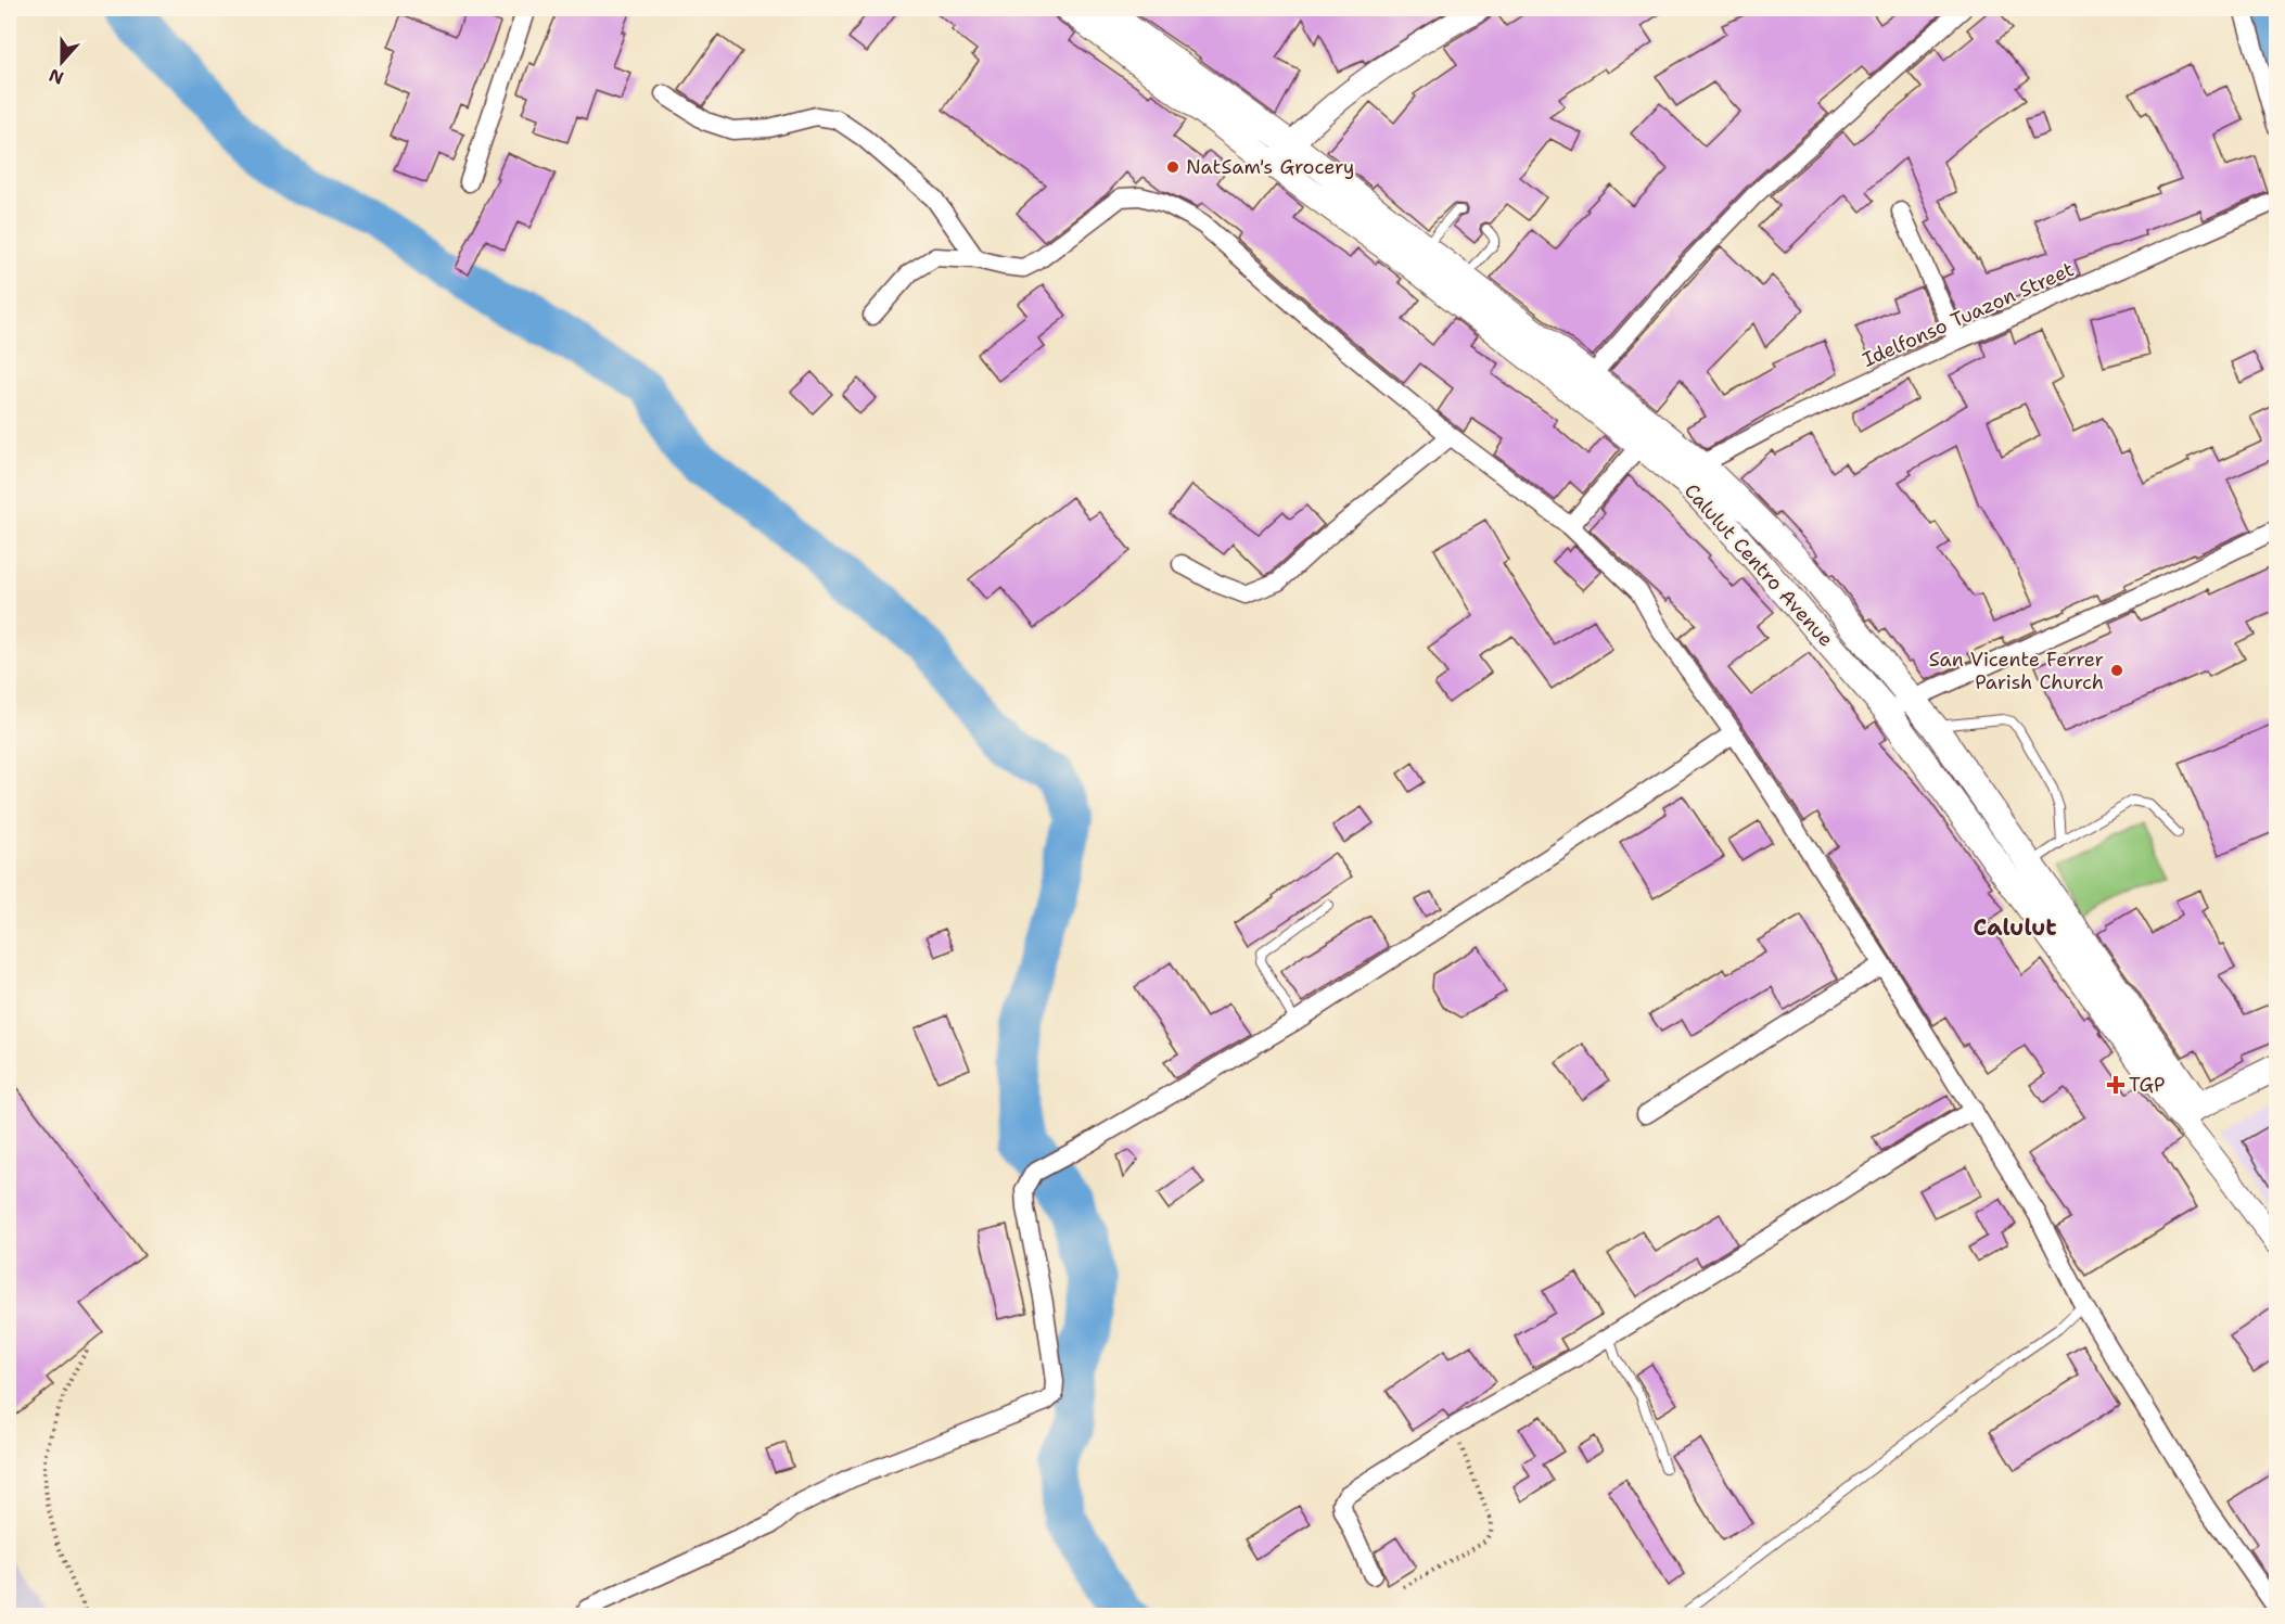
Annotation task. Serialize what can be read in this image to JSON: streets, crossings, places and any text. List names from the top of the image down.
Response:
{
  "streets": {
    "main road": ["Calulut Centro Avenue"],
    "street": ["Idelfonso Tuazon Street"]
  },
  "crossings": [
    ["Idelfonso Tuazon Street", "Calulut Centro Avenue"]
  ],
  "districts": ["Calulut"],
  "places": {
    "other": ["NatSam's Grocery", "San Vicente Ferrer Parish Church"],
    "health": ["TGP"]
  },
  "north": "bottom"
}
